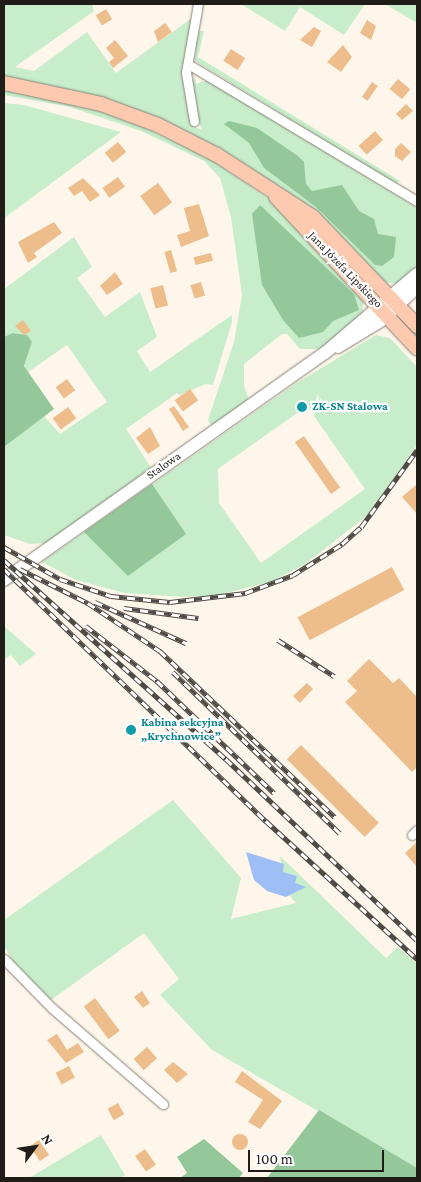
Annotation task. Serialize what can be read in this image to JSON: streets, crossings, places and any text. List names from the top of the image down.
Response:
{
  "streets": {
    "main road": ["Jana Józefa Lipskiego"],
    "street": ["Stalowa"]
  },
  "crossings": [
    ["Jana Józefa Lipskiego", "Stalowa"]
  ],
  "places": ["ZK-SN Stalowa", "Kabina sekcyjna „Krychnowice”"],
  "scale_bar": "100 m",
  "north": "top right"
}
